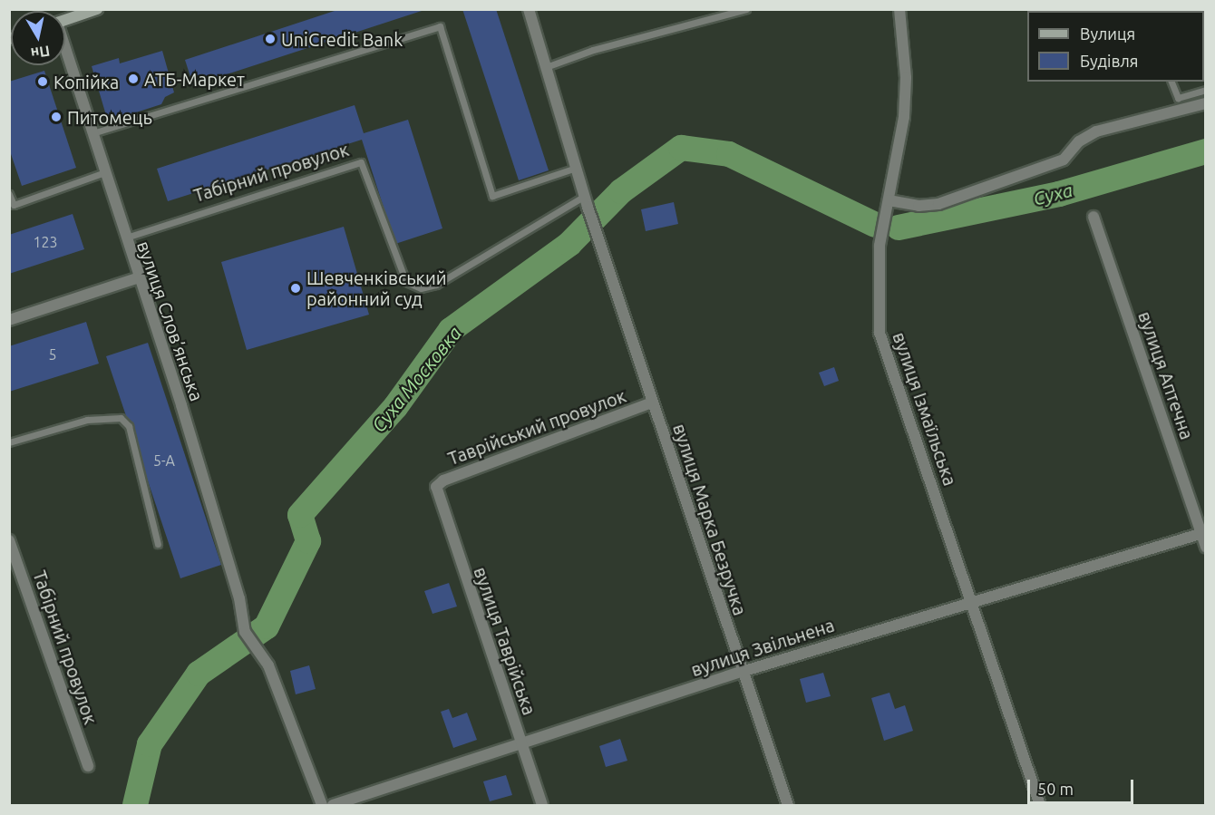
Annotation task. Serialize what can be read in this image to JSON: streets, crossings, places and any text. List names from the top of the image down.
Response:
{
  "streets": {
    "street": [
      "Табірний провулок",
      "вулиця Слов’янська",
      "вулиця Аптечна",
      "вулиця Ізмаїльська",
      "Таврійський провулок",
      "вулиця Марка Безручка",
      "вулиця Таврійська",
      "вулиця Звільнена"
    ]
  },
  "crossings": [
    ["Табірний провулок", "вулиця Слов’янська"],
    ["Табірний провулок", "вулиця Марка Безручка"],
    ["вулиця Аптечна", "вулиця Звільнена"],
    ["вулиця Ізмаїльська", "вулиця Звільнена"],
    ["Таврійський провулок", "вулиця Марка Безручка"],
    ["Таврійський провулок", "вулиця Таврійська"],
    ["вулиця Марка Безручка", "вулиця Звільнена"],
    ["вулиця Таврійська", "вулиця Звільнена"]
  ],
  "water": ["Суха", "Суха Московка"],
  "places": [
    "UniCredit Bank",
    "АТБ-Маркет",
    "Копійка",
    "Питомець",
    "Шевченківський районний суд"
  ],
  "house_numbers": ["123", "5", "5-А"],
  "legend": ["Вулиця", "Будівля"],
  "scale_bar": "50 m",
  "north": "bottom"
}
